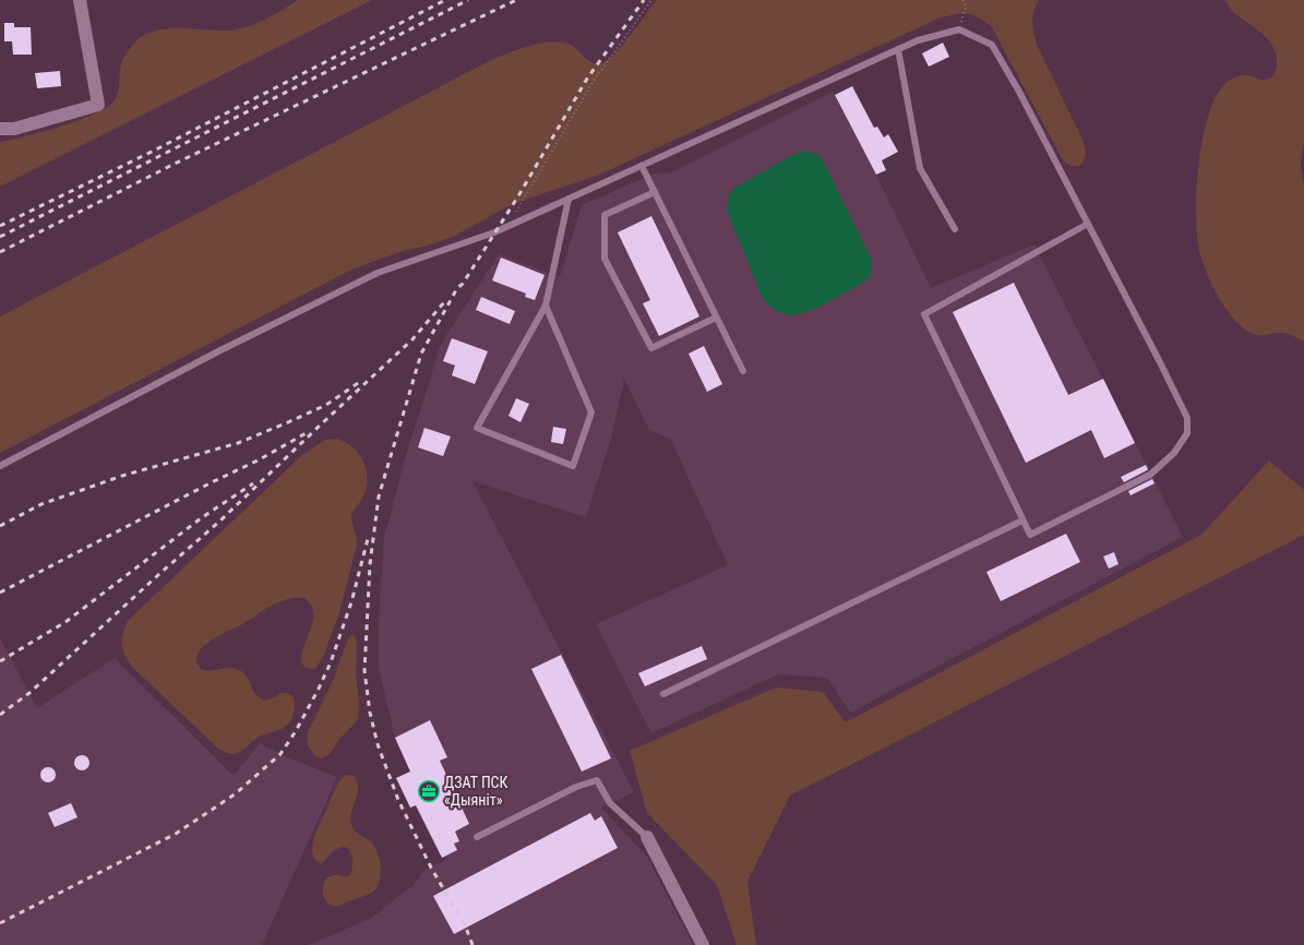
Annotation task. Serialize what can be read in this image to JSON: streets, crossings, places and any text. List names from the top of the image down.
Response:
{
  "places": {
    "office": ["ДЗАТ ПСК «Дыяніт»"]
  }
}
